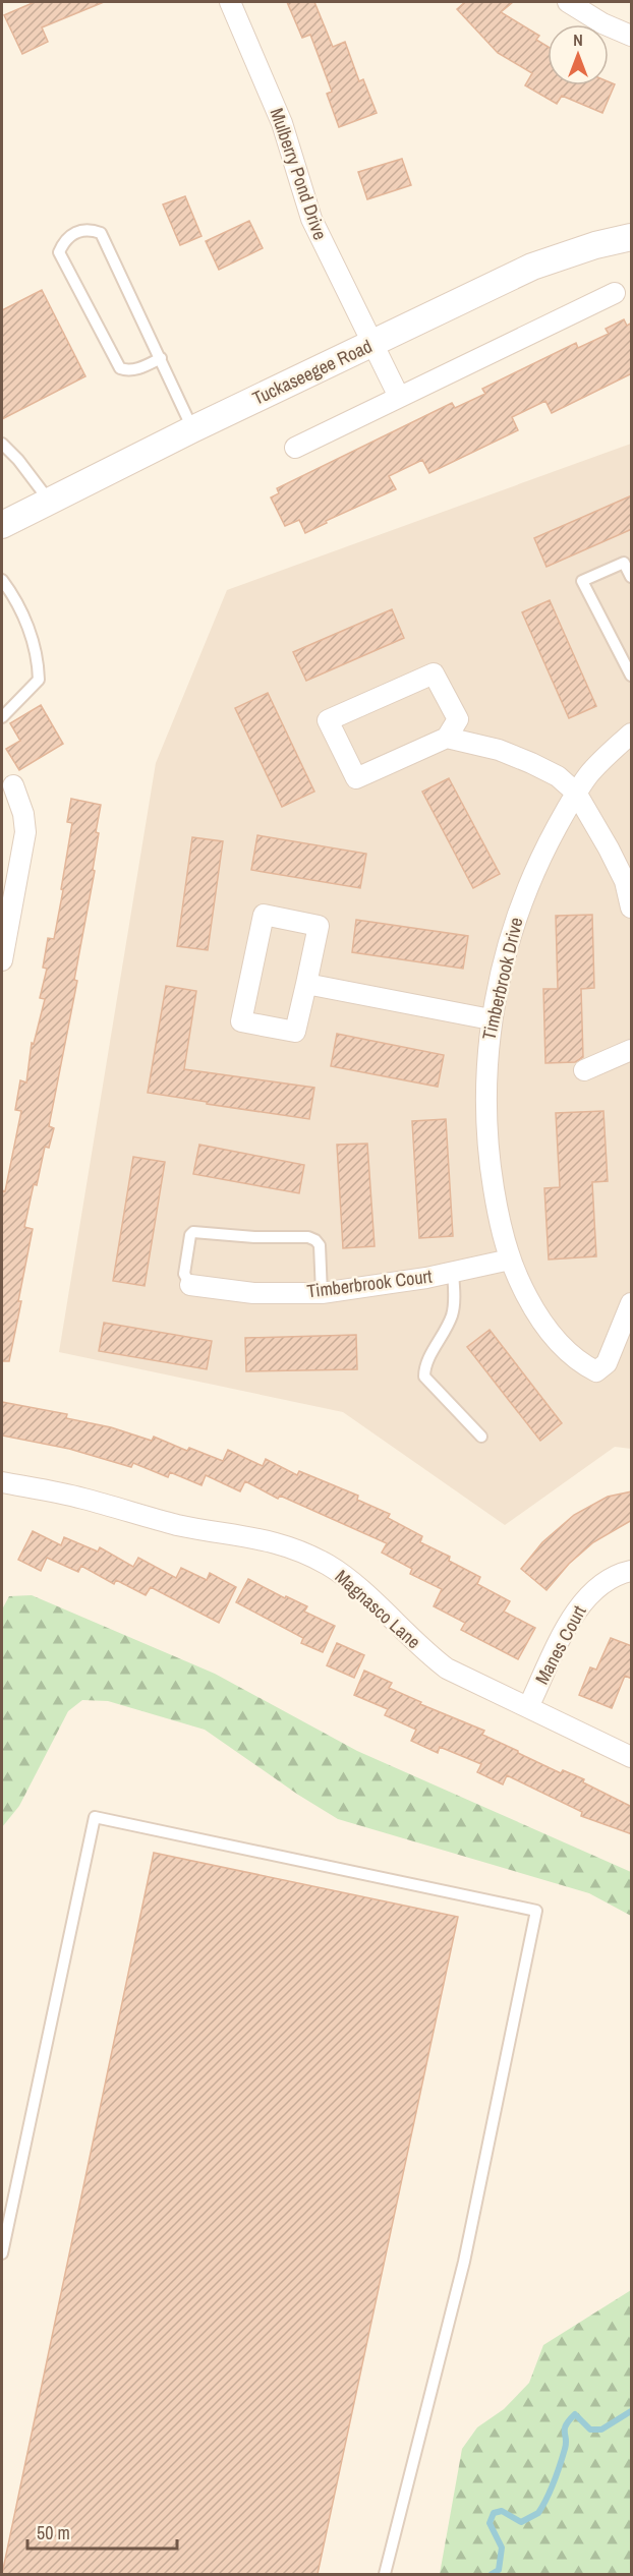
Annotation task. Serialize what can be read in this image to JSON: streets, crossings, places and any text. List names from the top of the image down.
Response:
{
  "streets": {
    "street": [
      "Mulberry Pond Drive",
      "Tuckaseegee Road",
      "Timberbrook Drive",
      "Timberbrook Court",
      "Magnasco Lane",
      "Manes Court"
    ]
  },
  "crossings": [
    ["Mulberry Pond Drive", "Tuckaseegee Road"],
    ["Timberbrook Drive", "Timberbrook Court"],
    ["Magnasco Lane", "Manes Court"]
  ],
  "scale_bar": "50 m",
  "north": "top"
}
